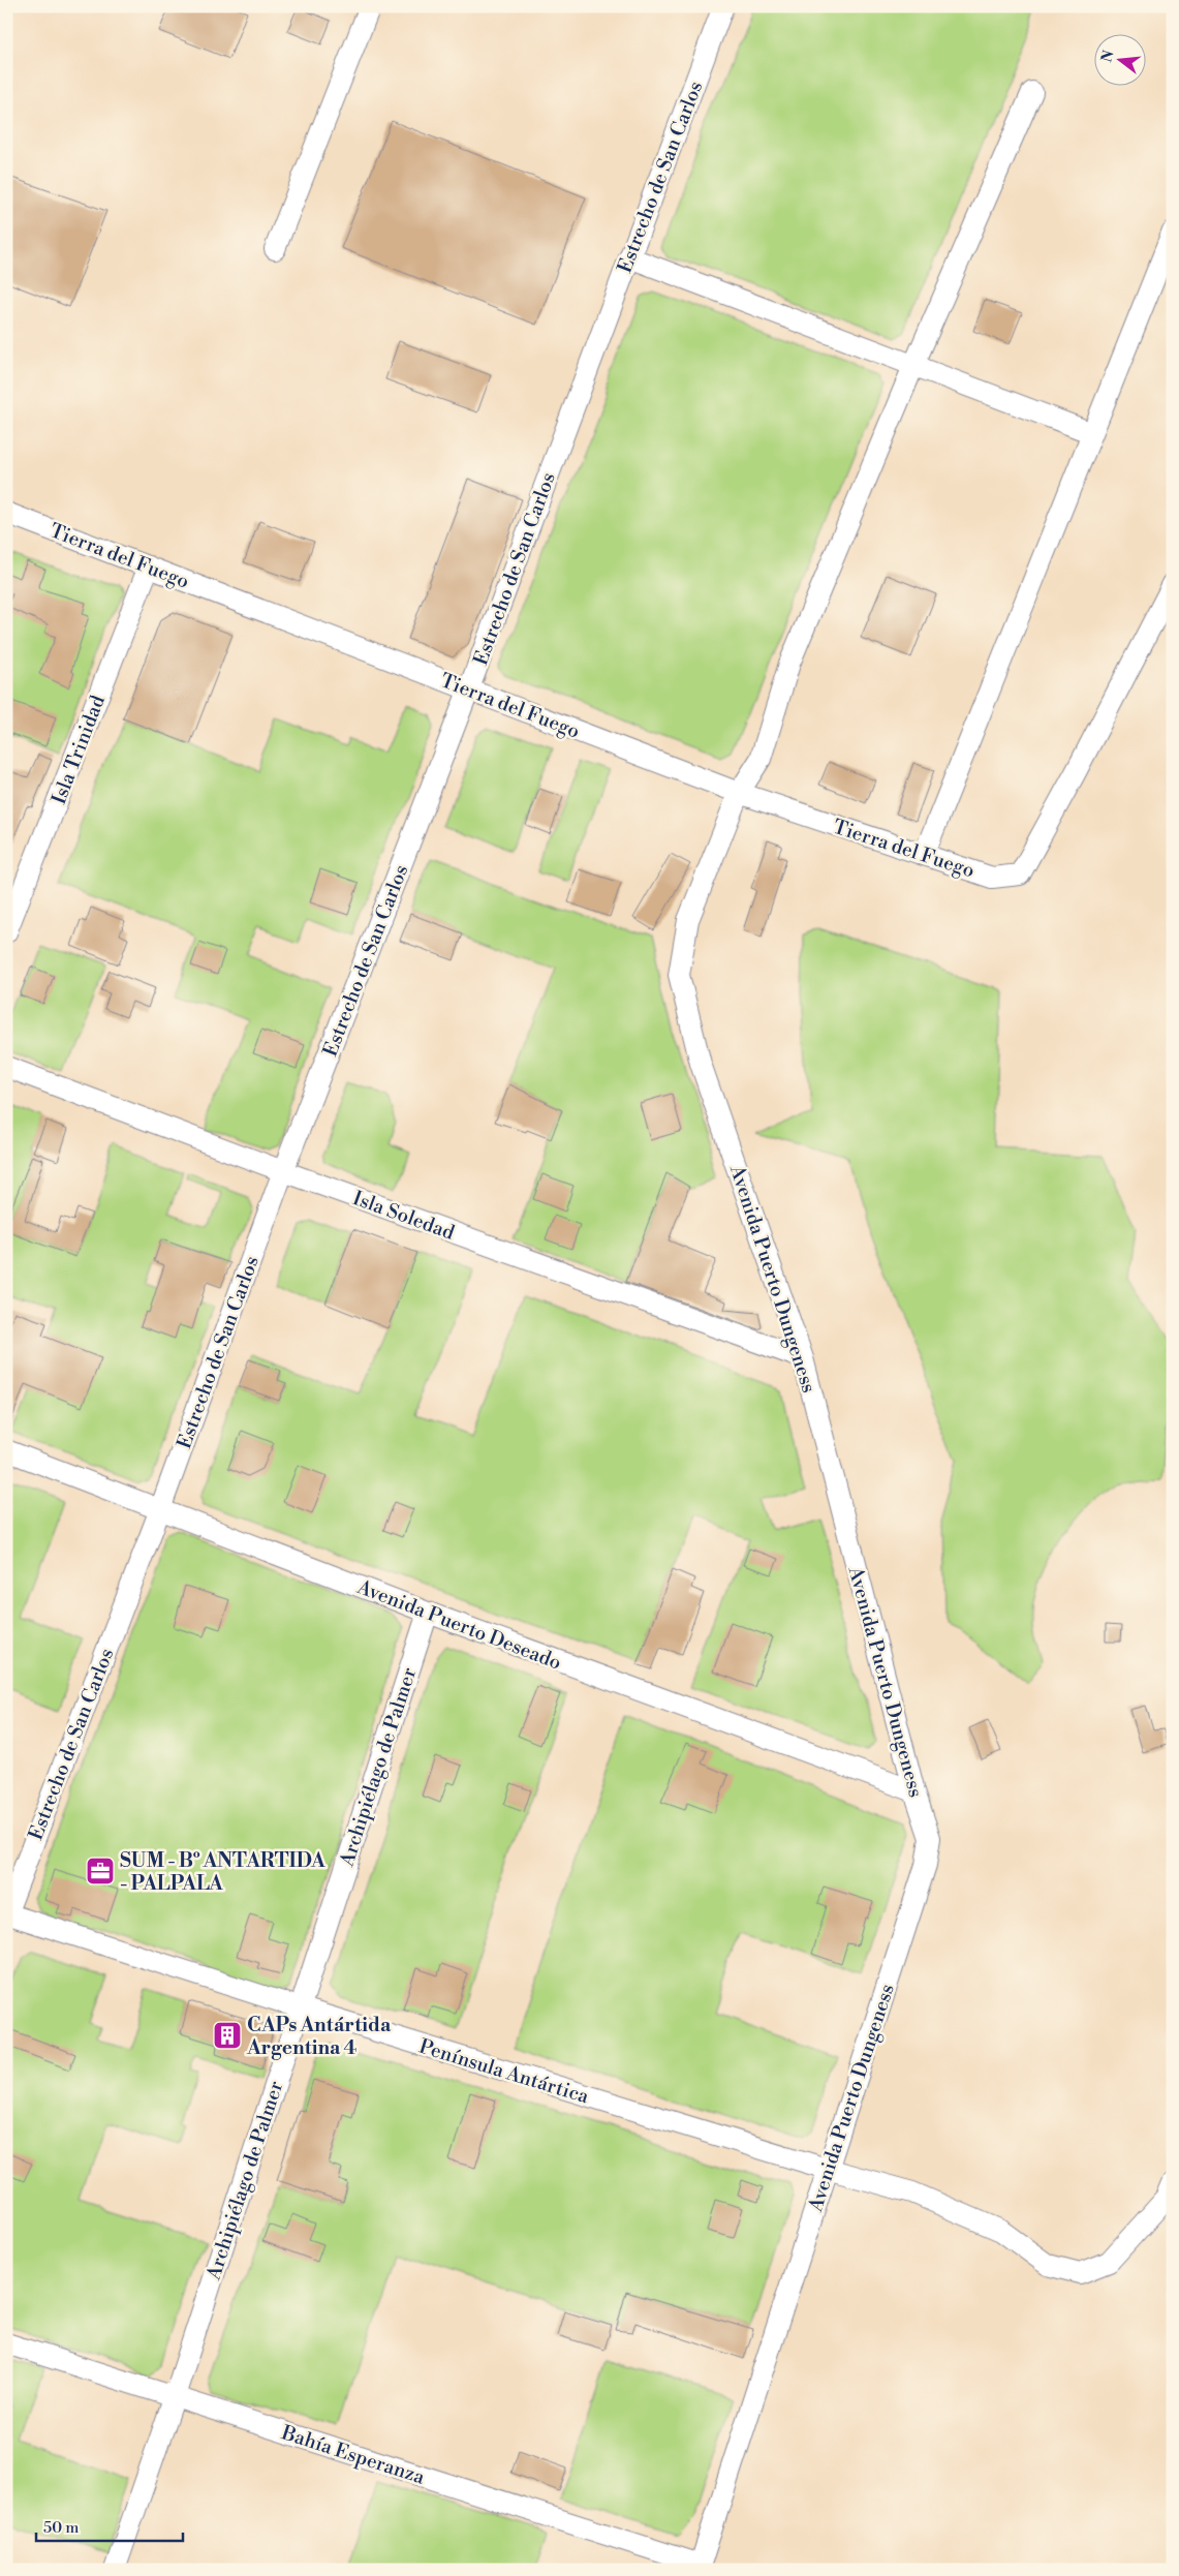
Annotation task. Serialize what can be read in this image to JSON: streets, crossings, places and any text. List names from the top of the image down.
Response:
{
  "streets": {
    "street": [
      "Estrecho de San Carlos",
      "Tierra del Fuego",
      "Isla Trinidad",
      "Isla Soledad",
      "Avenida Puerto Dungeness",
      "Avenida Puerto Deseado",
      "Archipiélago de Palmer",
      "Península Antártica",
      "Bahía Esperanza"
    ]
  },
  "crossings": [
    ["Estrecho de San Carlos", "Tierra del Fuego"],
    ["Estrecho de San Carlos", "Isla Soledad"],
    ["Estrecho de San Carlos", "Avenida Puerto Deseado"],
    ["Estrecho de San Carlos", "Península Antártica"],
    ["Tierra del Fuego", "Isla Trinidad"],
    ["Tierra del Fuego", "Avenida Puerto Dungeness"],
    ["Isla Soledad", "Avenida Puerto Dungeness"],
    ["Avenida Puerto Dungeness", "Avenida Puerto Deseado"],
    ["Avenida Puerto Dungeness", "Península Antártica"],
    ["Avenida Puerto Dungeness", "Bahía Esperanza"],
    ["Avenida Puerto Deseado", "Archipiélago de Palmer"],
    ["Archipiélago de Palmer", "Península Antártica"],
    ["Archipiélago de Palmer", "Bahía Esperanza"]
  ],
  "places": {
    "office": ["SUM - Bº ANTARTIDA - PALPALA"],
    "building": ["CAPs Antártida Argentina 4"]
  },
  "scale_bar": "50 m",
  "north": "left"
}
